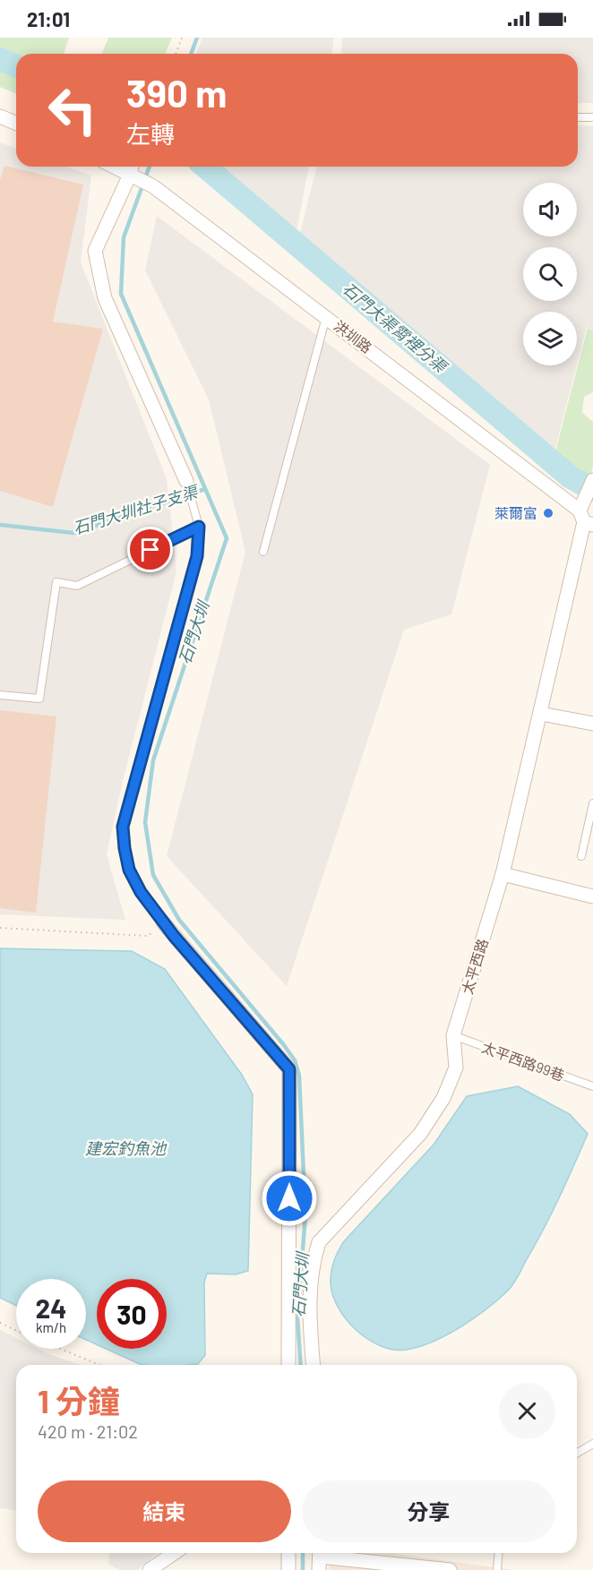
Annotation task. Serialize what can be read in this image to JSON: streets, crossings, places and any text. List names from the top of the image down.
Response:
{
  "streets": {
    "street": ["洪圳路", "太平西路"],
    "lane": ["太平西路99巷"]
  },
  "crossings": [
    ["洪圳路", "太平西路"],
    ["太平西路", "太平西路99巷"]
  ],
  "water": [
    "石門大渠霄裡分渠",
    "石門大圳社子支渠",
    "石門大圳",
    "建宏釣魚池"
  ],
  "places": ["萊爾富"],
  "page": {
    "status": "21:01",
    "turn": ["390 m", "左轉"],
    "speed": "24 km/h",
    "limit": "30",
    "heading": ["1 分鐘", "420 m · 21:02"],
    "buttons": ["結束", "分享"]
  }
}
